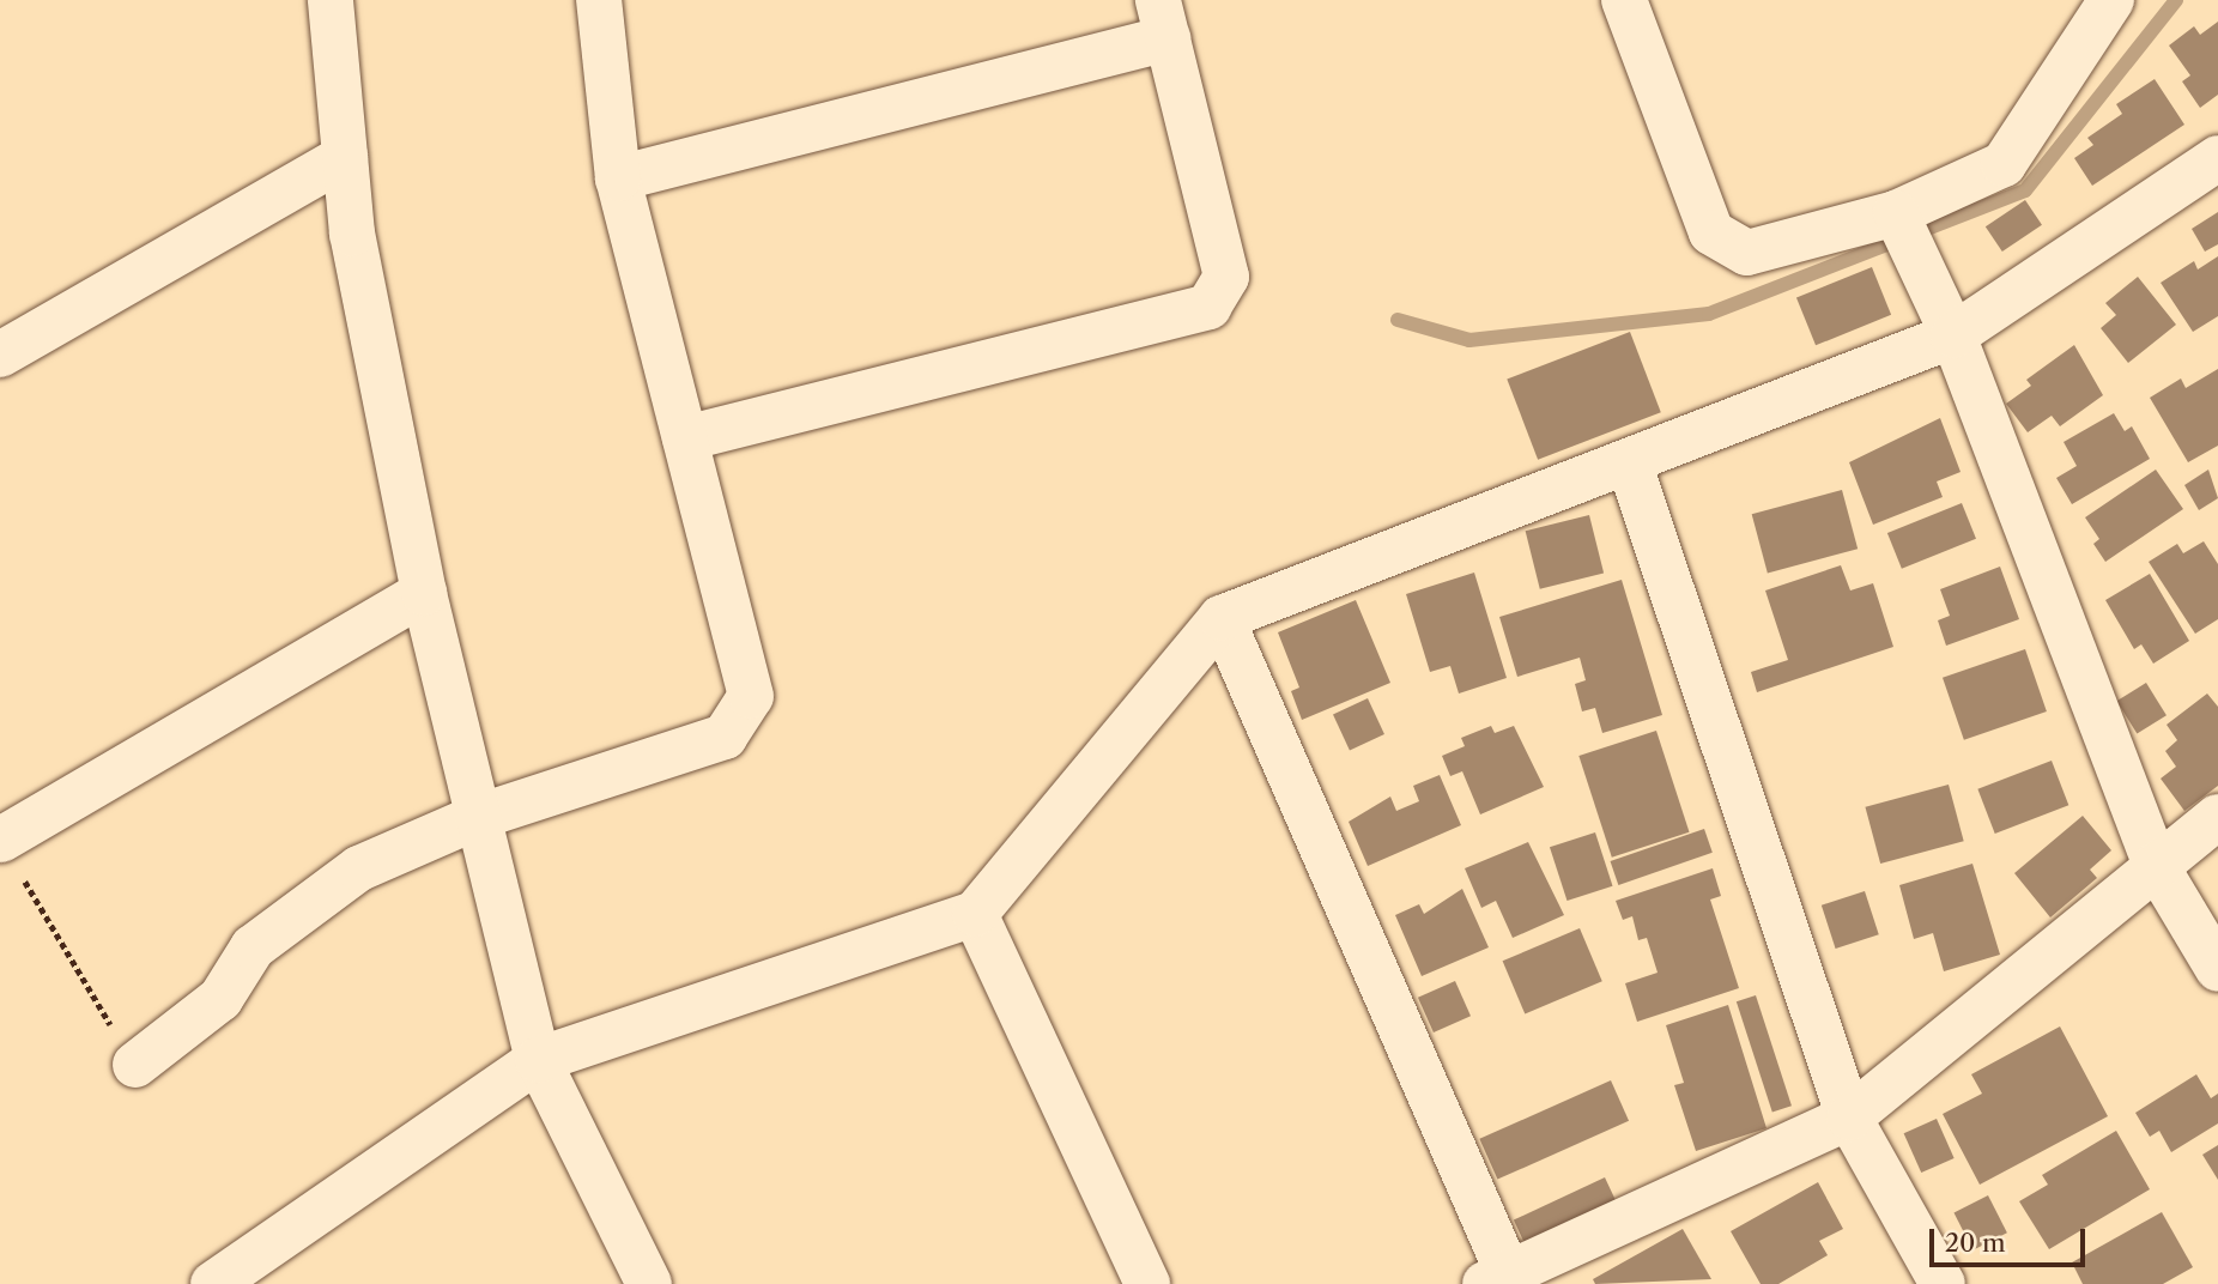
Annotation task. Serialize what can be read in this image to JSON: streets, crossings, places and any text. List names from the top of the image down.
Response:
{
  "scale_bar": "20 m"
}
